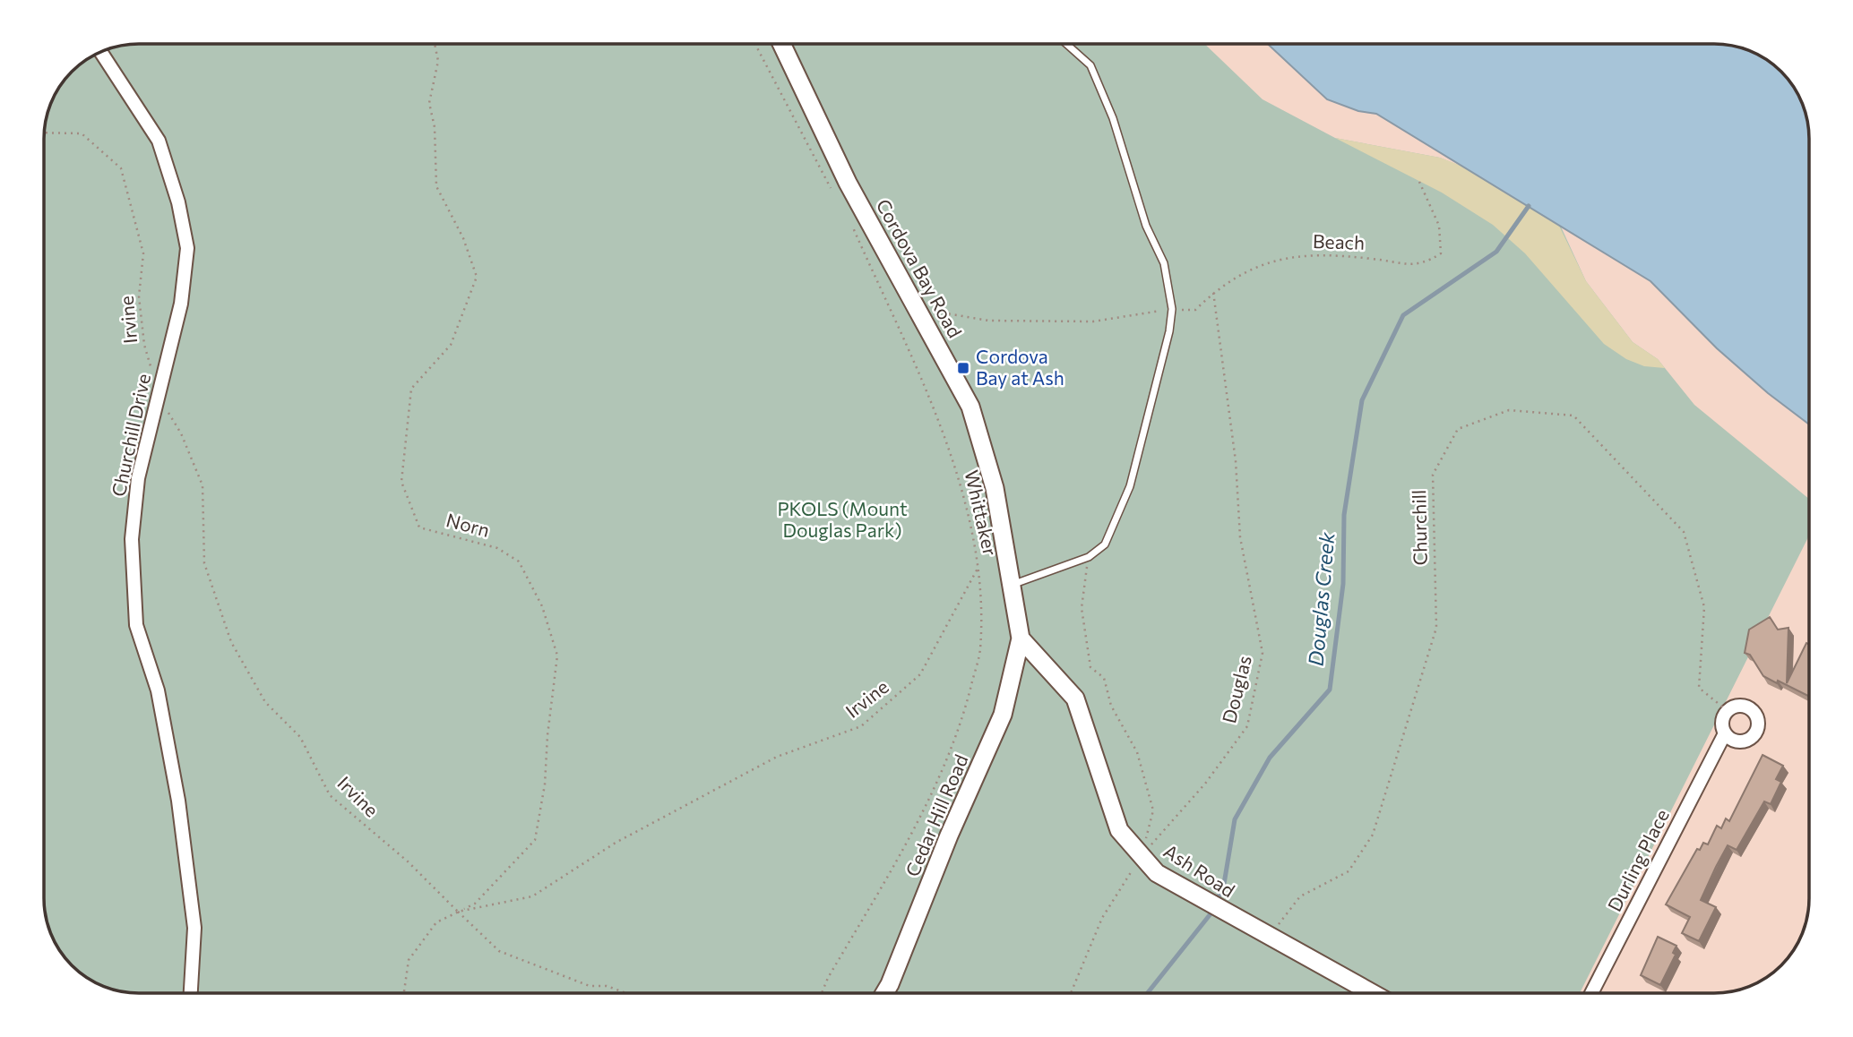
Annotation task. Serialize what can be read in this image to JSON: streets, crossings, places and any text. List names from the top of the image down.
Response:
{
  "streets": {
    "main road": ["Cordova Bay Road", "Cedar Hill Road", "Ash Road"],
    "street": ["Churchill Drive", "Durling Place"],
    "path": [
      "Beach",
      "Irvine",
      "Whittaker",
      "Norn",
      "Churchill",
      "Douglas"
    ]
  },
  "crossings": [
    ["Beach", "Cordova Bay Road"],
    ["Beach", "Whittaker"],
    ["Beach", "Douglas"],
    ["Cordova Bay Road", "Cedar Hill Road"],
    ["Cordova Bay Road", "Ash Road"],
    ["Irvine", "Churchill Drive"],
    ["Irvine", "Whittaker"],
    ["Irvine", "Norn"],
    ["Churchill", "Durling Place"],
    ["Churchill", "Ash Road"],
    ["Douglas", "Ash Road"],
    ["Cedar Hill Road", "Ash Road"]
  ],
  "water": ["Douglas Creek"],
  "parks": ["PKOLS (Mount Douglas Park)"],
  "places": {
    "transit": ["Cordova Bay at Ash"]
  }
}
